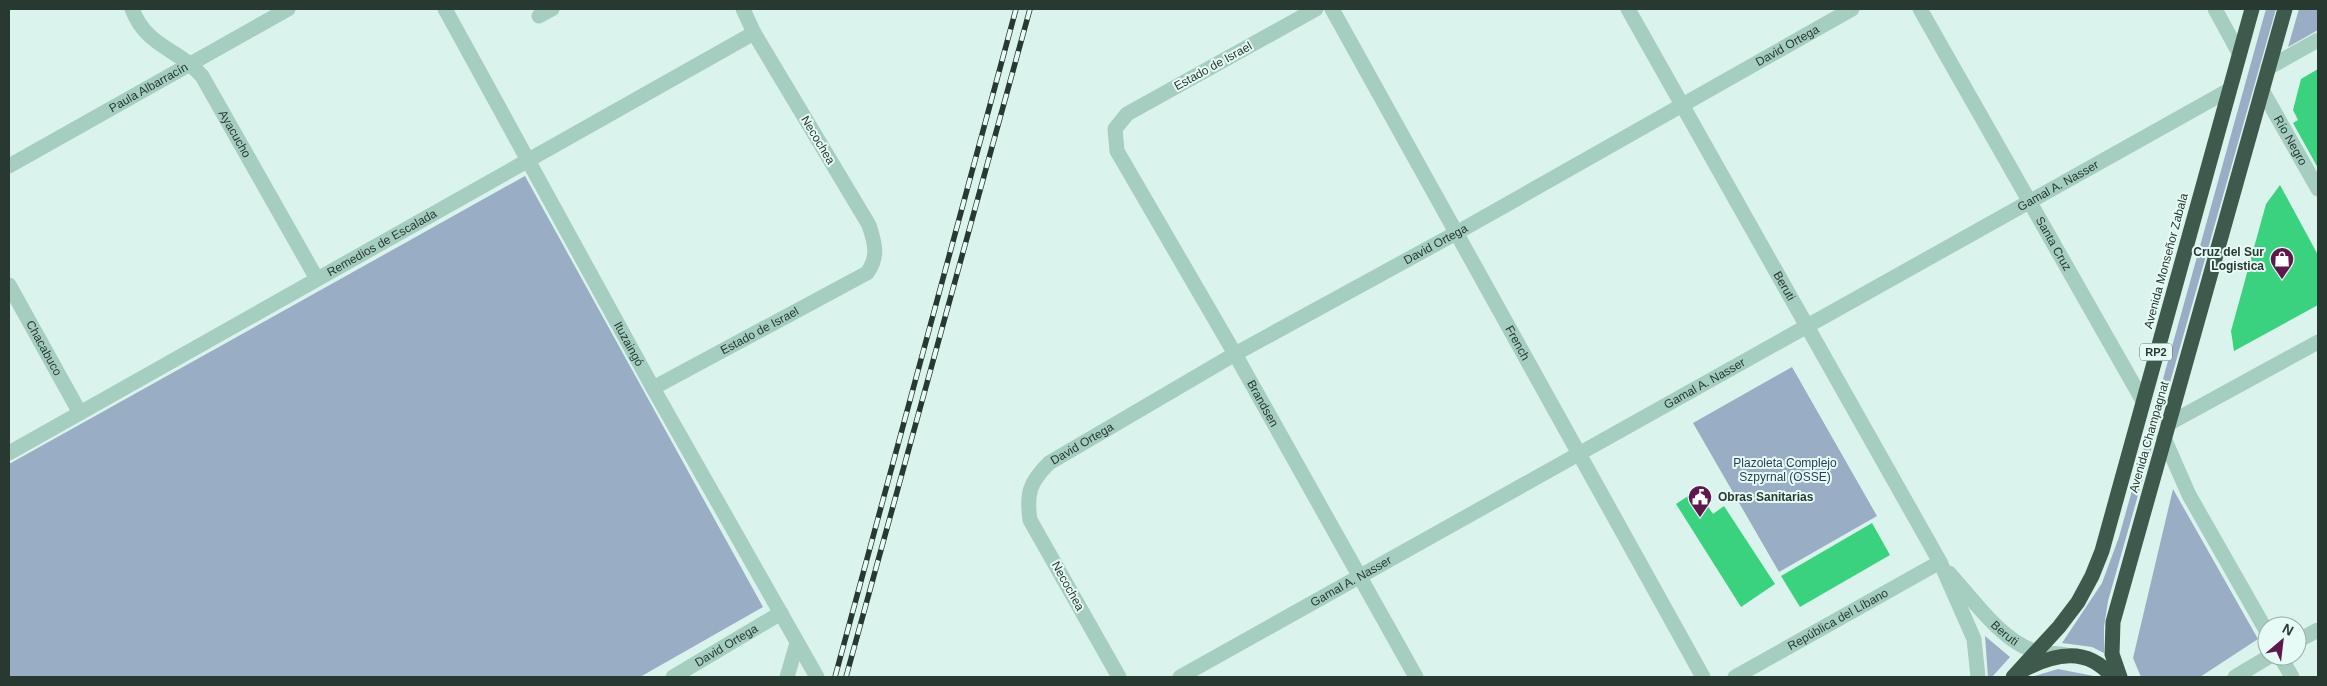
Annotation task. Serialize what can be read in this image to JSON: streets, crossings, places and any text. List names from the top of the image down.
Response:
{
  "streets": {
    "highway": ["Avenida Monseñor Zabala", "RP2", "Avenida Champagnat"],
    "street": [
      "David Ortega",
      "Estado de Israel",
      "Paula Albarracín",
      "Ayacucho",
      "Necochea",
      "Río Negro",
      "Gamal A. Nasser",
      "Remedios de Escalada",
      "Santa Cruz",
      "Beruti",
      "French",
      "Ituzaingó",
      "Chacabuco",
      "Brandsen",
      "República del Líbano"
    ]
  },
  "crossings": [
    ["David Ortega", "Necochea"],
    ["David Ortega", "Beruti"],
    ["David Ortega", "French"],
    ["David Ortega", "Ituzaingó"],
    ["David Ortega", "Brandsen"],
    ["Estado de Israel", "Necochea"],
    ["Estado de Israel", "Ituzaingó"],
    ["Estado de Israel", "Brandsen"],
    ["Paula Albarracín", "Ayacucho"],
    ["Ayacucho", "Remedios de Escalada"],
    ["Necochea", "Remedios de Escalada"],
    ["Río Negro", "RP2"],
    ["Río Negro", "Avenida Champagnat"],
    ["Gamal A. Nasser", "Santa Cruz"],
    ["Gamal A. Nasser", "Avenida Monseñor Zabala"],
    ["Gamal A. Nasser", "Beruti"],
    ["Gamal A. Nasser", "French"],
    ["Gamal A. Nasser", "Brandsen"],
    ["Remedios de Escalada", "Ituzaingó"],
    ["Remedios de Escalada", "Chacabuco"],
    ["Santa Cruz", "Avenida Monseñor Zabala"],
    ["Avenida Monseñor Zabala", "Beruti"],
    ["Avenida Monseñor Zabala", "RP2"],
    ["Beruti", "RP2"],
    ["Beruti", "República del Líbano"],
    ["RP2", "Avenida Champagnat"]
  ],
  "parks": ["Plazoleta Complejo Szpyrnal (OSSE)"],
  "places": {
    "shop": ["Cruz del Sur Logistica"],
    "public building": ["Obras Sanitarias"]
  },
  "north": "top right"
}
